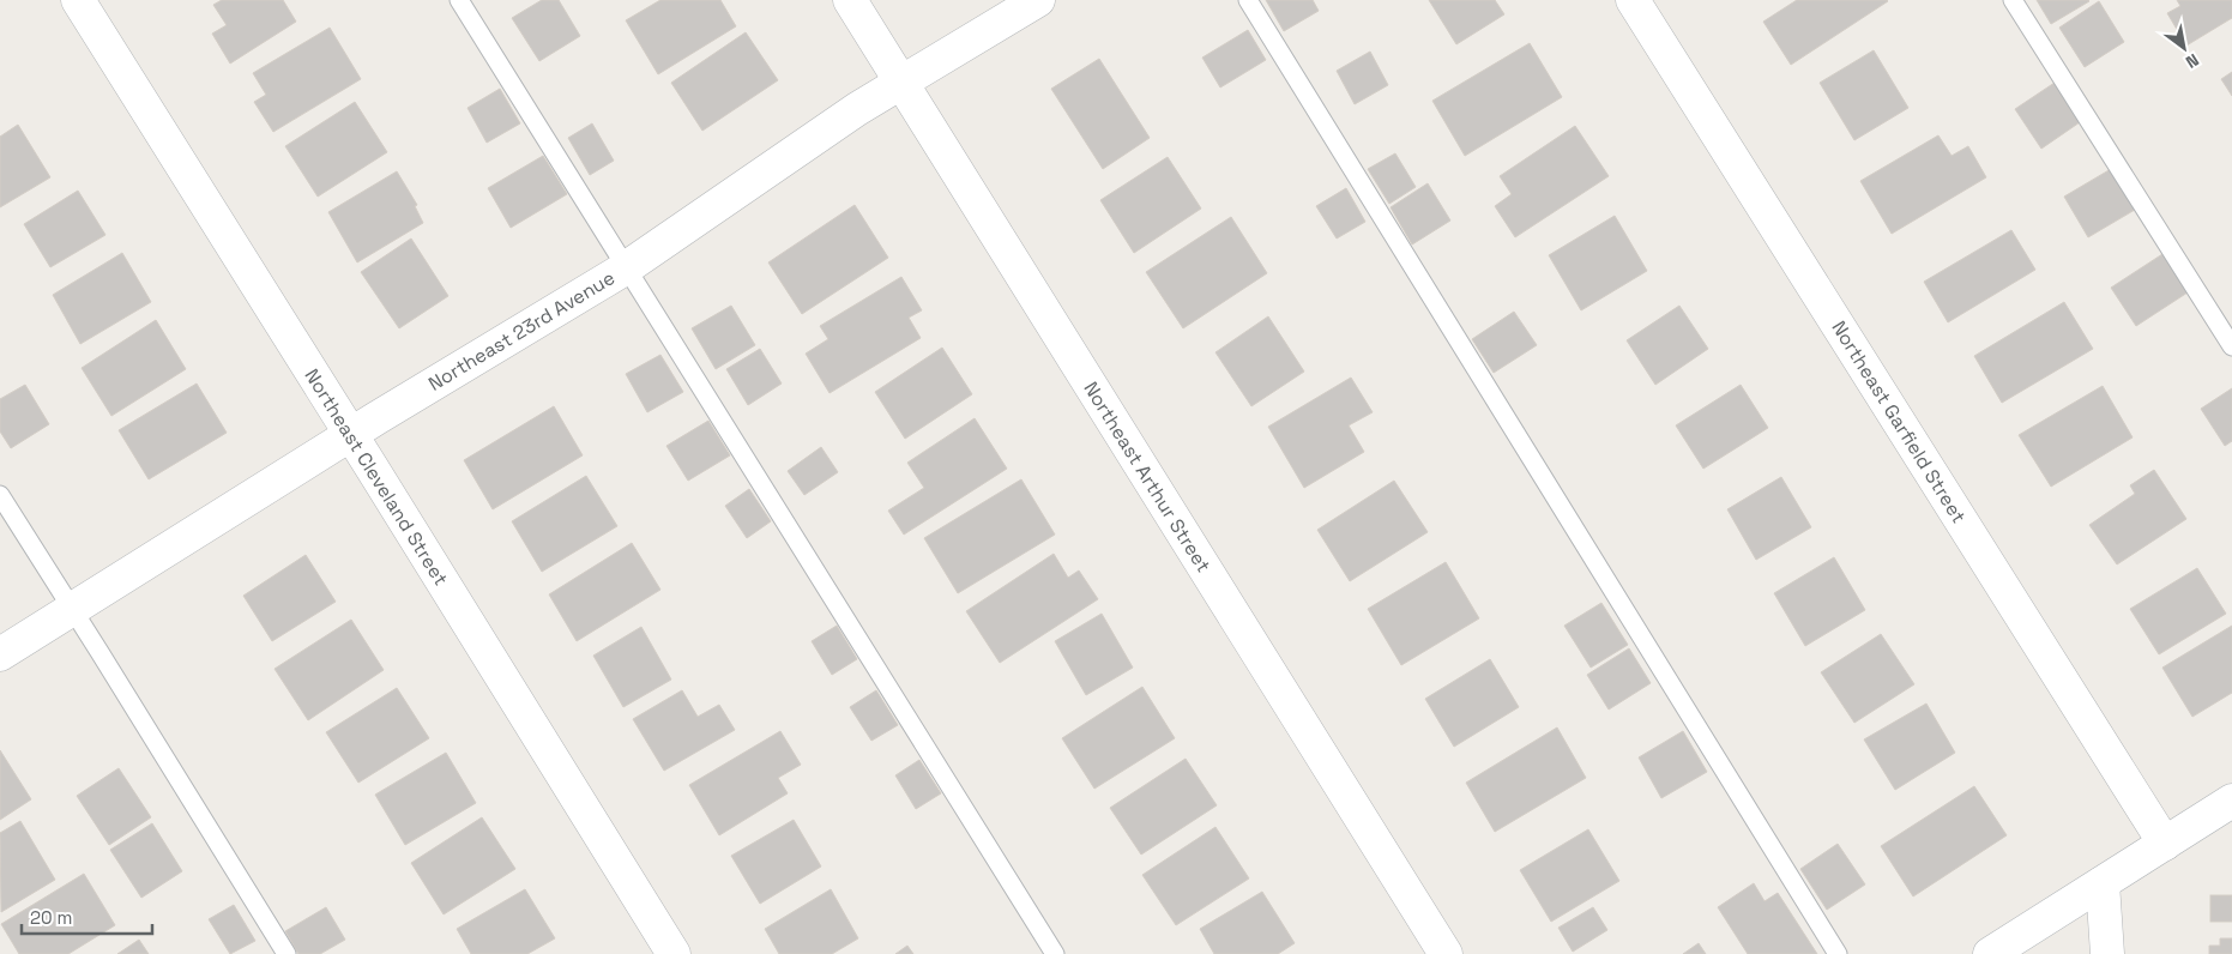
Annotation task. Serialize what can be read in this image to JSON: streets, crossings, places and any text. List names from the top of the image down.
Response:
{
  "streets": {
    "street": [
      "Northeast 23rd Avenue",
      "Northeast Garfield Street",
      "Northeast Cleveland Street",
      "Northeast Arthur Street"
    ]
  },
  "crossings": [
    ["Northeast 23rd Avenue", "Northeast Cleveland Street"],
    ["Northeast 23rd Avenue", "Northeast Arthur Street"]
  ],
  "scale_bar": "20 m",
  "north": "bottom right"
}
